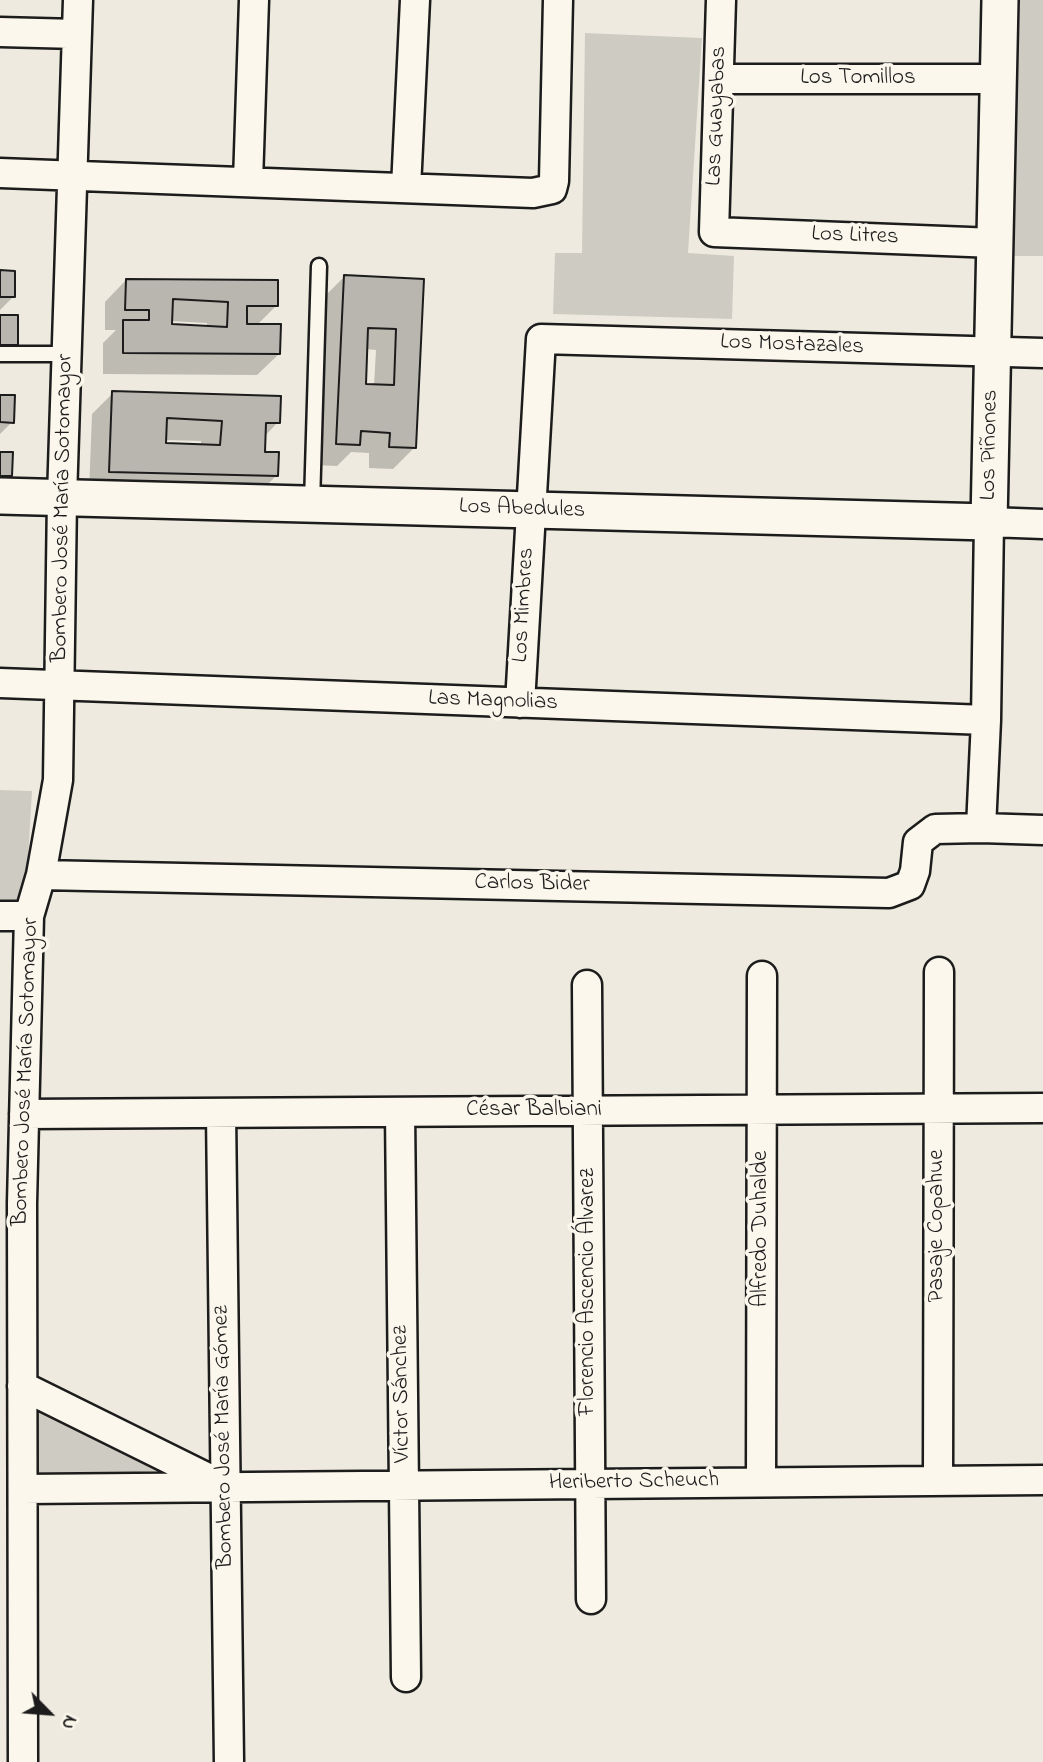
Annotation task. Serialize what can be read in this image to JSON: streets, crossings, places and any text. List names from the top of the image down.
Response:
{
  "streets": {
    "street": [
      "Los Tomillos",
      "Las Guayabas",
      "Los Litres",
      "Los Mostazales",
      "Los Piñones",
      "Bombero José María Sotomayor",
      "Los Abedules",
      "Los Mimbres",
      "Las Magnolias",
      "Carlos Bider",
      "César Balbiani",
      "Pasaje Copahue",
      "Alfredo Duhalde",
      "Florencio Ascencio Álvarez",
      "Víctor Sánchez",
      "Bombero José María Gómez",
      "Heriberto Scheuch"
    ]
  },
  "crossings": [
    ["Los Tomillos", "Las Guayabas"],
    ["Los Tomillos", "Los Piñones"],
    ["Las Guayabas", "Los Litres"],
    ["Los Litres", "Los Piñones"],
    ["Los Mostazales", "Los Piñones"],
    ["Los Mostazales", "Los Mimbres"],
    ["Los Piñones", "Los Abedules"],
    ["Los Piñones", "Las Magnolias"],
    ["Los Piñones", "Carlos Bider"],
    ["Bombero José María Sotomayor", "Los Abedules"],
    ["Bombero José María Sotomayor", "Las Magnolias"],
    ["Bombero José María Sotomayor", "Carlos Bider"],
    ["Bombero José María Sotomayor", "César Balbiani"],
    ["Bombero José María Sotomayor", "Heriberto Scheuch"],
    ["Los Abedules", "Los Mimbres"],
    ["Los Mimbres", "Las Magnolias"],
    ["César Balbiani", "Pasaje Copahue"],
    ["César Balbiani", "Alfredo Duhalde"],
    ["César Balbiani", "Florencio Ascencio Álvarez"],
    ["César Balbiani", "Víctor Sánchez"],
    ["César Balbiani", "Bombero José María Gómez"],
    ["Pasaje Copahue", "Heriberto Scheuch"],
    ["Alfredo Duhalde", "Heriberto Scheuch"],
    ["Florencio Ascencio Álvarez", "Heriberto Scheuch"],
    ["Víctor Sánchez", "Heriberto Scheuch"],
    ["Bombero José María Gómez", "Heriberto Scheuch"]
  ],
  "north": "bottom right"
}
